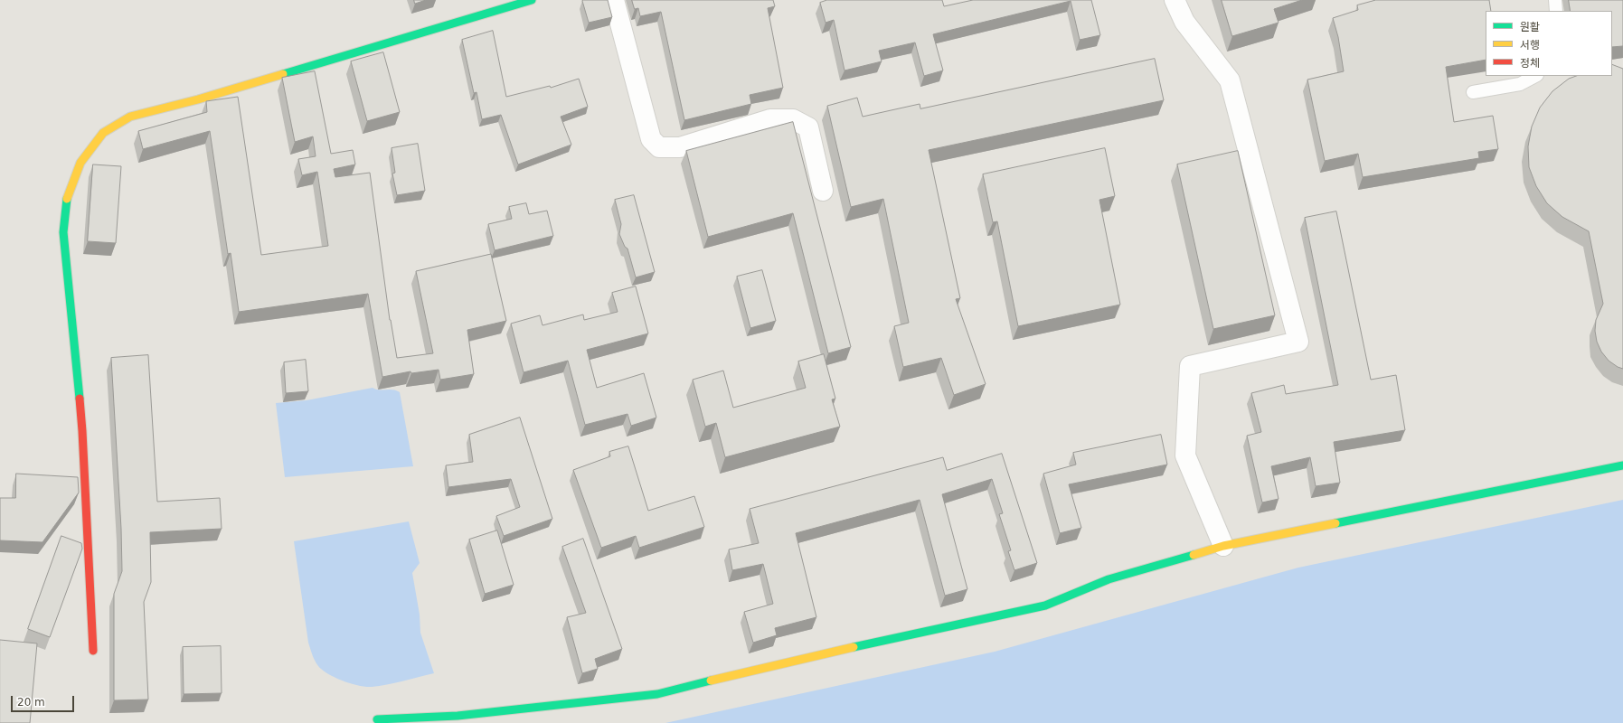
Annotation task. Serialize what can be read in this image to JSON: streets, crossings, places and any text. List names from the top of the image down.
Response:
{
  "legend": ["원활", "서행", "정체"],
  "scale_bar": "20 m"
}
